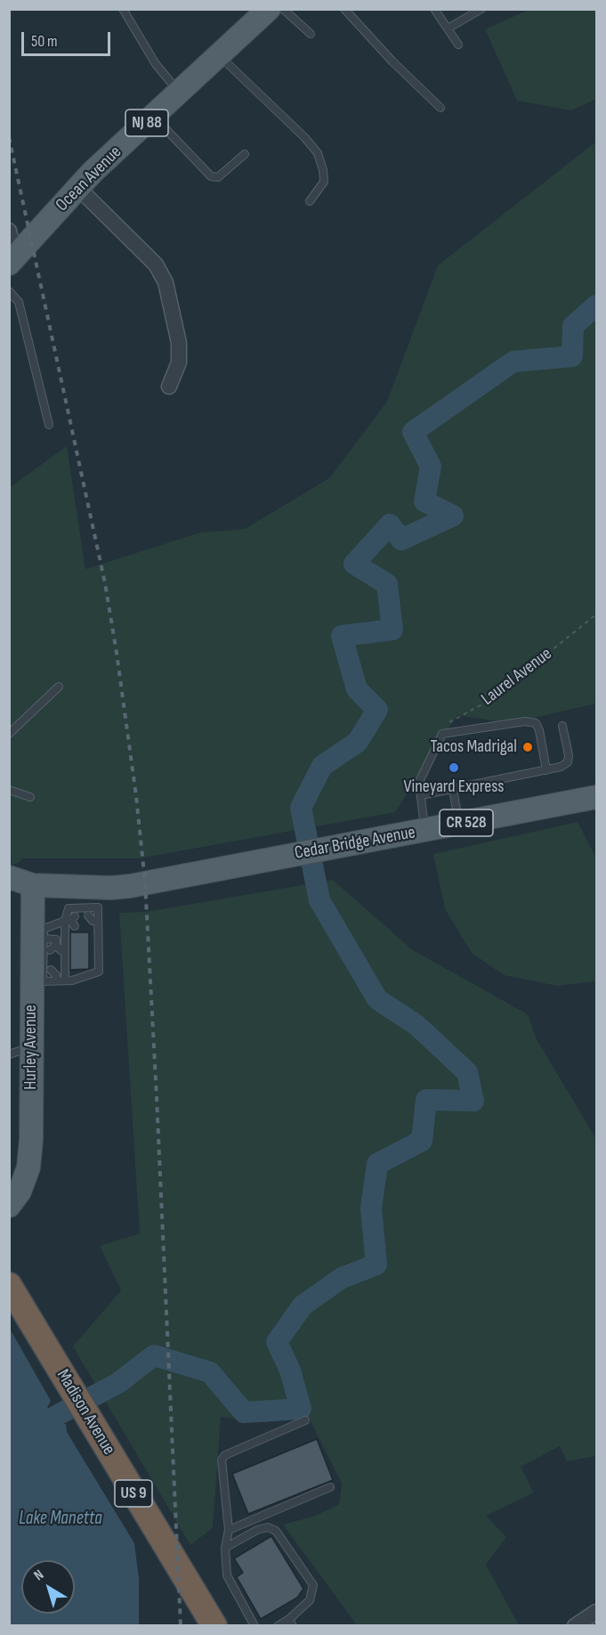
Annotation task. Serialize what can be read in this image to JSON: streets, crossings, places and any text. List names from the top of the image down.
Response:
{
  "streets": {
    "highway": ["Madison Avenue", "US 9"],
    "main road": [
      "NJ 88",
      "Ocean Avenue",
      "CR 528",
      "Cedar Bridge Avenue",
      "Hurley Avenue"
    ],
    "path": ["Laurel Avenue"]
  },
  "crossings": [
    ["CR 528", "Cedar Bridge Avenue"],
    ["CR 528", "Hurley Avenue"]
  ],
  "water": ["Lake Manetta"],
  "places": ["Tacos Madrigal", "Vineyard Express"],
  "scale_bar": "50 m",
  "north": "top left"
}
